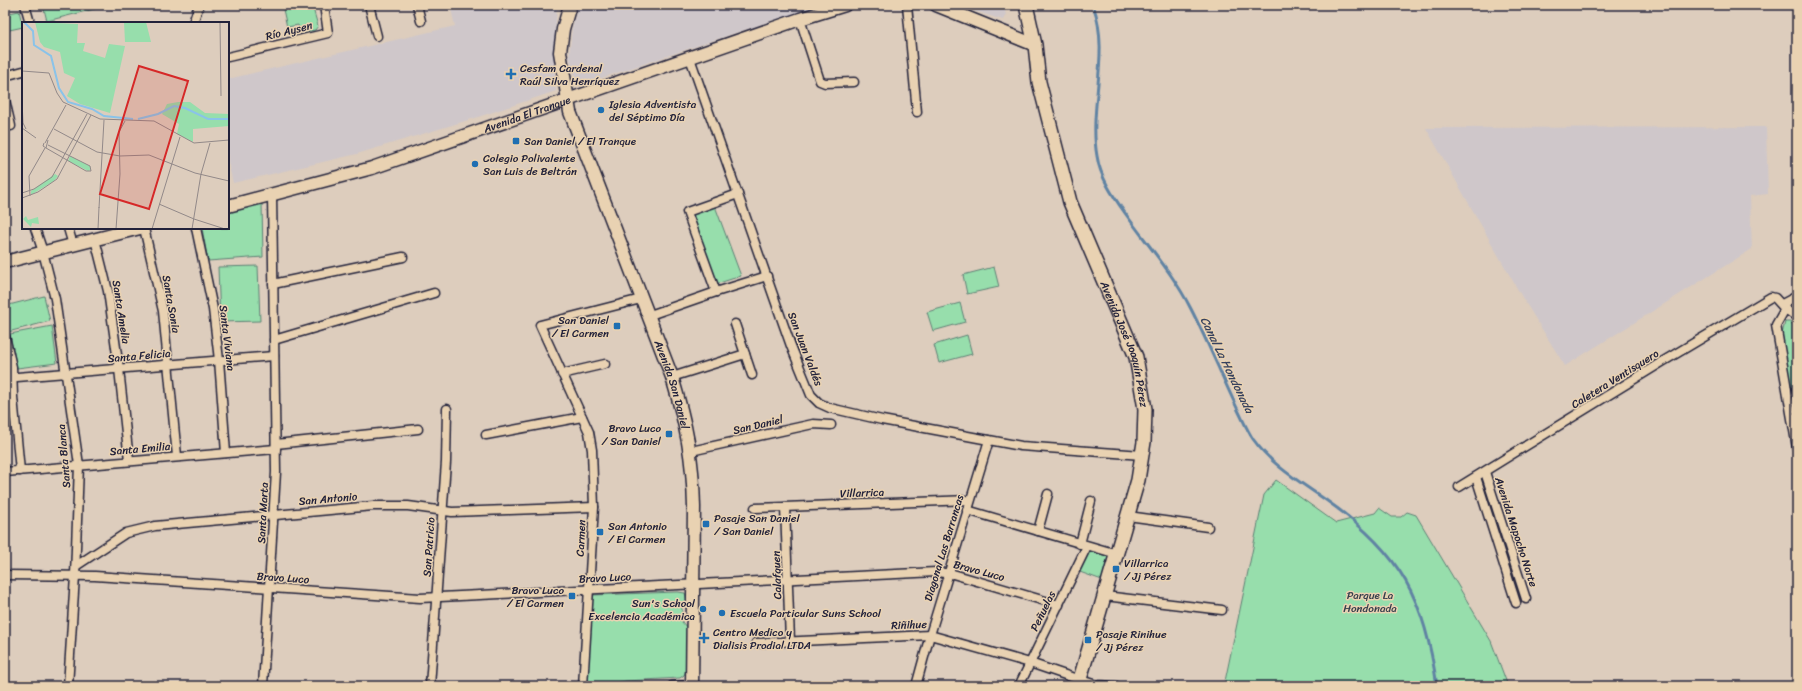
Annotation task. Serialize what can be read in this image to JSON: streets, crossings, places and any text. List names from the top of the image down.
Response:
{
  "streets": {
    "main road": ["Avenida José Joaquín Pérez"],
    "street": [
      "Río Aysen",
      "Avenida El Tranque",
      "Santa Sonia",
      "Santa Amelia",
      "Santa Viviana",
      "San Juan Valdés",
      "Santa Felicia",
      "Caletera Ventisquero",
      "Avenida San Daniel",
      "San Daniel",
      "Santa Emilia",
      "Santa Blanca",
      "Villarrica",
      "San Antonio",
      "Santa Marta",
      "Avenida Mapocho Norte",
      "Carmen",
      "San Patricio",
      "Diagonal Las Barrancas",
      "Bravo Luco",
      "Calafquen",
      "Peñuelas",
      "Riñihue"
    ]
  },
  "crossings": [
    ["Avenida El Tranque", "San Juan Valdés"],
    ["Avenida El Tranque", "Avenida San Daniel"],
    ["Avenida El Tranque", "Santa Marta"],
    ["Santa Sonia", "Santa Felicia"],
    ["Santa Sonia", "Santa Emilia"],
    ["Santa Amelia", "Santa Felicia"],
    ["Santa Amelia", "Santa Emilia"],
    ["Santa Viviana", "Santa Felicia"],
    ["Santa Viviana", "Santa Emilia"],
    ["Avenida José Joaquín Pérez", "San Juan Valdés"],
    ["Avenida José Joaquín Pérez", "Riñihue"],
    ["San Juan Valdés", "Diagonal Las Barrancas"],
    ["Santa Felicia", "Santa Blanca"],
    ["Santa Felicia", "Santa Marta"],
    ["Caletera Ventisquero", "Avenida Mapocho Norte"],
    ["Avenida San Daniel", "San Daniel"],
    ["Avenida San Daniel", "Carmen"],
    ["Avenida San Daniel", "Bravo Luco"],
    ["Santa Emilia", "Santa Blanca"],
    ["Santa Emilia", "Santa Marta"],
    ["Santa Blanca", "San Antonio"],
    ["Santa Blanca", "Bravo Luco"],
    ["Villarrica", "Diagonal Las Barrancas"],
    ["Villarrica", "Calafquen"],
    ["San Antonio", "Santa Marta"],
    ["San Antonio", "Carmen"],
    ["San Antonio", "San Patricio"],
    ["Santa Marta", "Bravo Luco"],
    ["Carmen", "Bravo Luco"],
    ["San Patricio", "Bravo Luco"],
    ["Diagonal Las Barrancas", "Bravo Luco"],
    ["Diagonal Las Barrancas", "Riñihue"],
    ["Bravo Luco", "Calafquen"],
    ["Bravo Luco", "Peñuelas"],
    ["Calafquen", "Riñihue"],
    ["Peñuelas", "Riñihue"]
  ],
  "water": ["Canal La Hondonada"],
  "parks": ["Parque La Hondonada"],
  "places": {
    "health": ["Cesfam Cardenal Raúl Silva Henríquez", "Centro Medico y Dialisis Prodial LTDA"],
    "other": [
      "Iglesia Adventista del Séptimo Día",
      "Colegio Polivalente San Luis de Beltrán",
      "Sun's School Excelencia Académica",
      "Escuela Particular Suns School"
    ],
    "transit": [
      "San Daniel / El Tranque",
      "San Daniel / El Carmen",
      "Bravo Luco / San Daniel",
      "Pasaje San Daniel / San Daniel",
      "San Antonio / El Carmen",
      "Villarrica / Jj Pérez",
      "Bravo Luco / El Carmen",
      "Pasaje Rinihue / Jj Pérez"
    ]
  }
}
